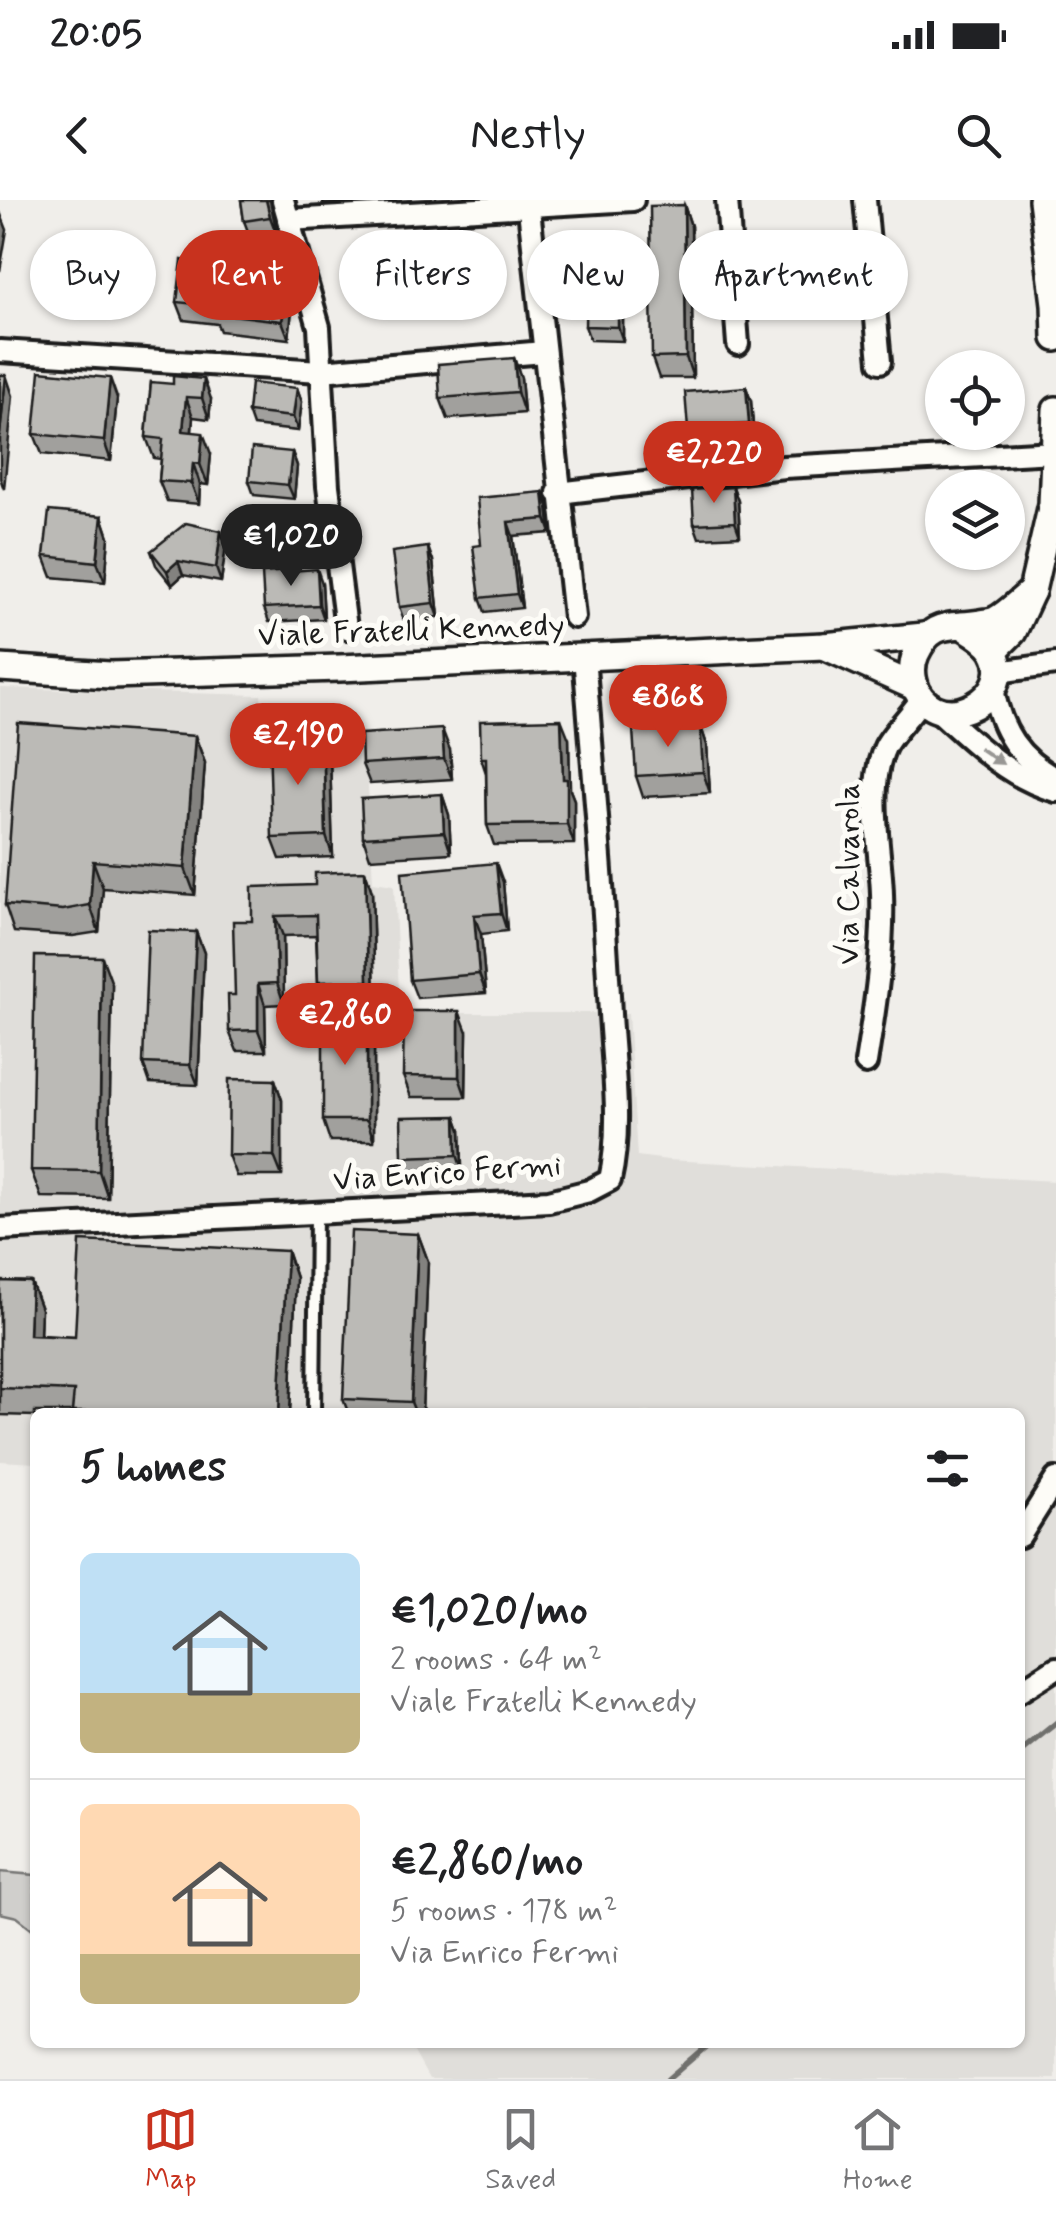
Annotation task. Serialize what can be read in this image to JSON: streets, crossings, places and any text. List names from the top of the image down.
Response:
{
  "streets": {
    "street": ["Viale Fratelli Kennedy", "Via Calvarola", "Via Enrico Fermi"]
  },
  "crossings": [
    ["Viale Fratelli Kennedy", "Via Calvarola"],
    ["Viale Fratelli Kennedy", "Via Enrico Fermi"]
  ],
  "page": {
    "status": "20:05",
    "header": "Nestly",
    "chip": [
      "Buy",
      "Rent",
      "Filters",
      "New",
      "Apartment"
    ],
    "price": [
      "€2,220",
      "€1,020",
      "€868",
      "€2,190",
      "€2,860"
    ],
    "heading": "5 homes",
    "list": [
      {
        "name": "€1,020/mo",
        "note": "2 rooms · 64 m² · Viale Fratelli Kennedy"
      },
      {
        "name": "€2,860/mo",
        "note": "5 rooms · 178 m² · Via Enrico Fermi"
      }
    ],
    "tabs": ["Map", "Saved", "Home"]
  }
}
